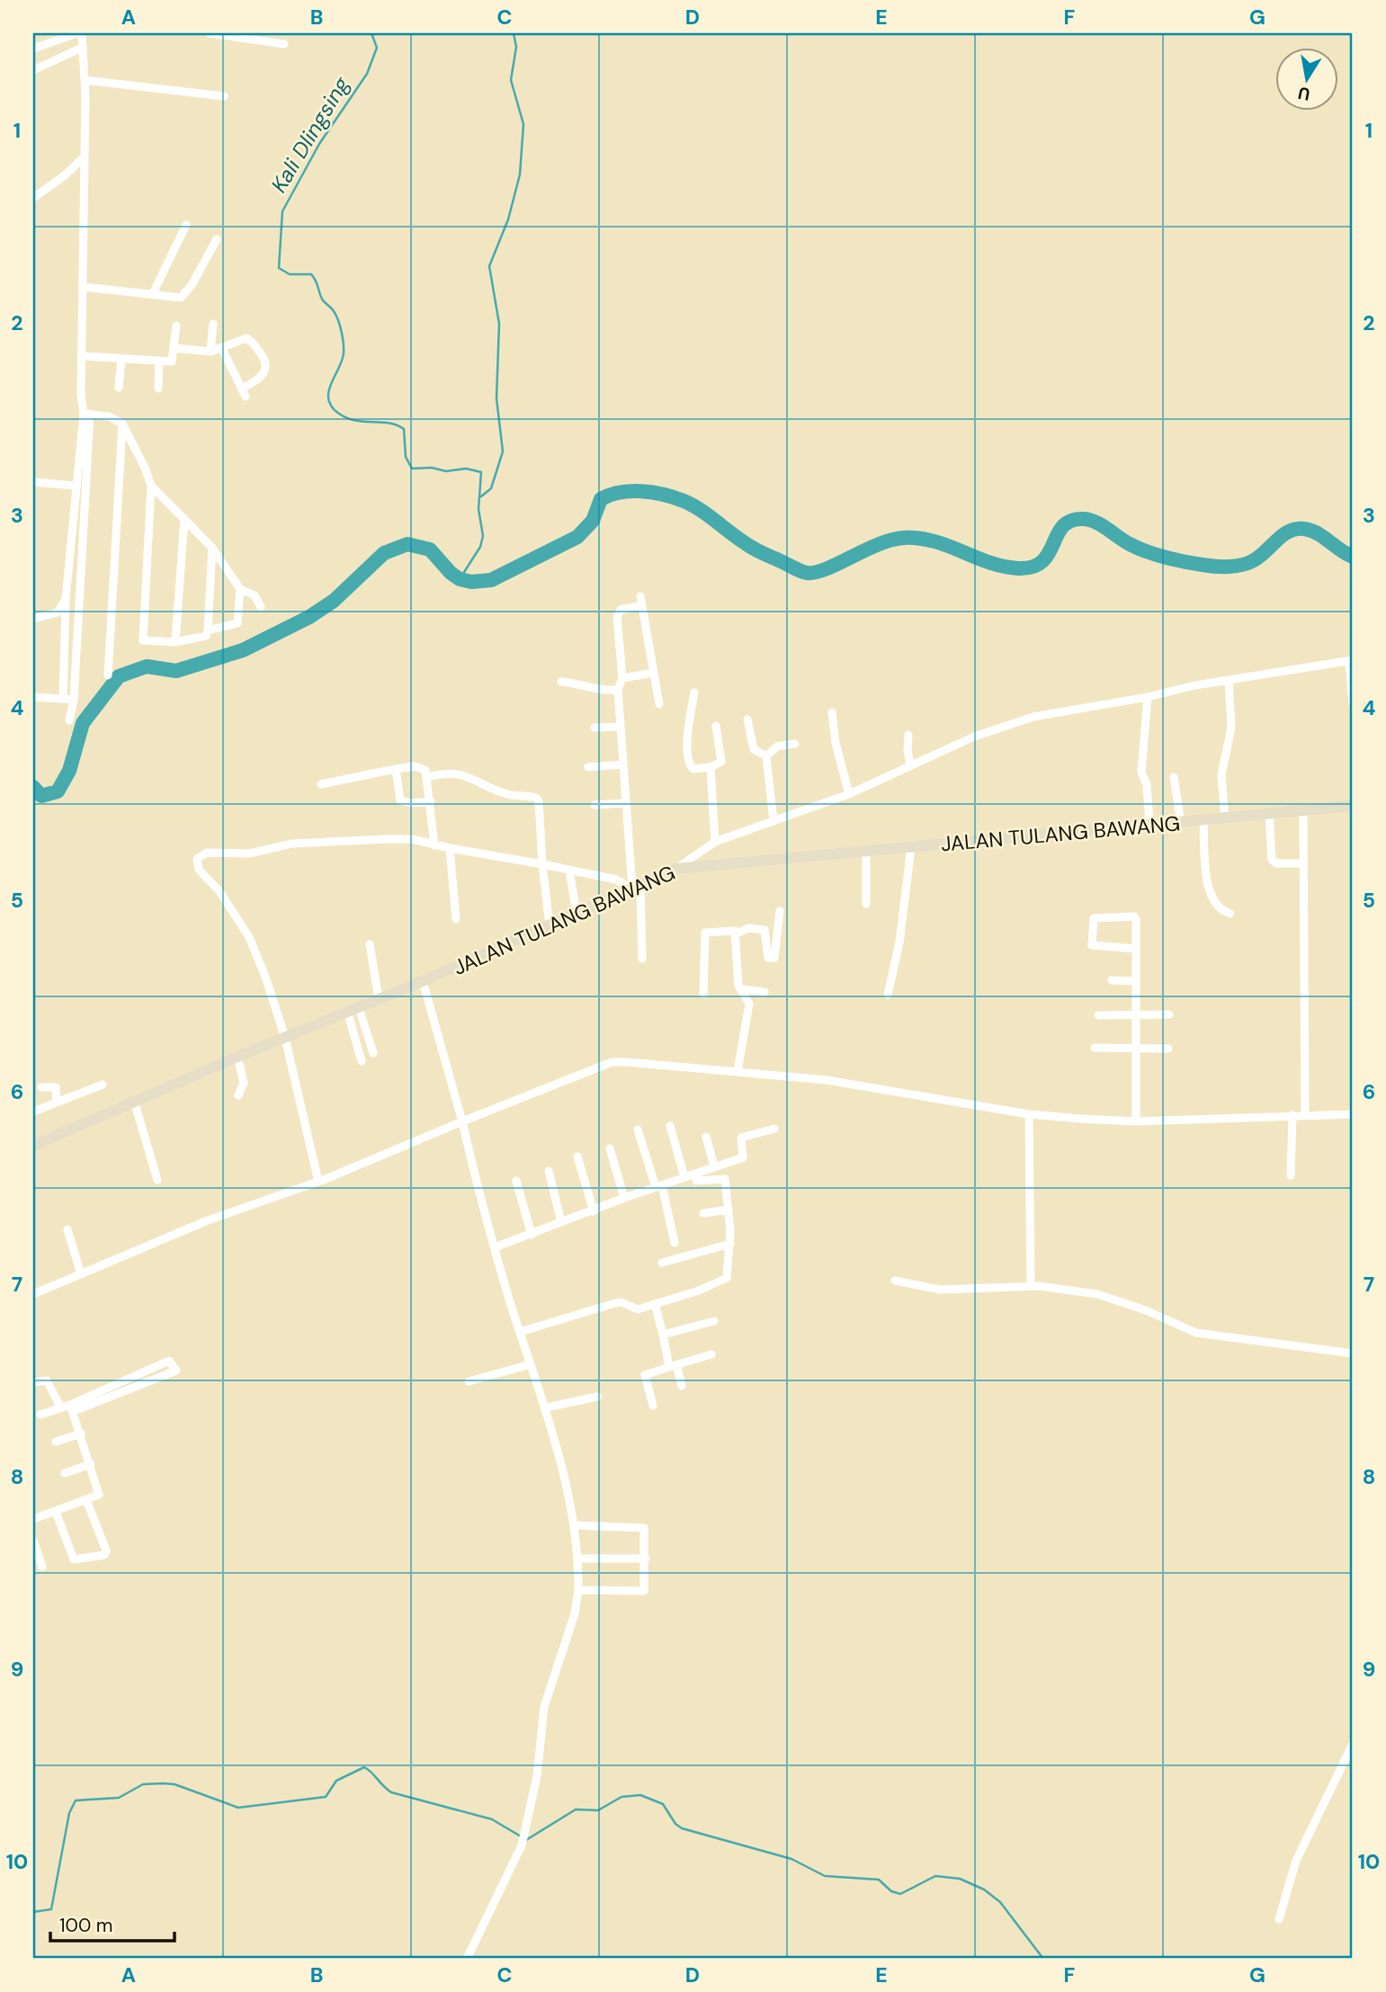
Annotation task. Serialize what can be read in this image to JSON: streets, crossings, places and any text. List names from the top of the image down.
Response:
{
  "streets": {
    "street": ["JALAN TULANG BAWANG"]
  },
  "water": ["Kali Dlingsing"],
  "scale_bar": "100 m",
  "north": "bottom",
  "grid": {
    "columns": [
      "A",
      "B",
      "C",
      "D",
      "E",
      "F",
      "G"
    ],
    "rows": [
      "1",
      "2",
      "3",
      "4",
      "5",
      "6",
      "7",
      "8",
      "9",
      "10"
    ]
  }
}
